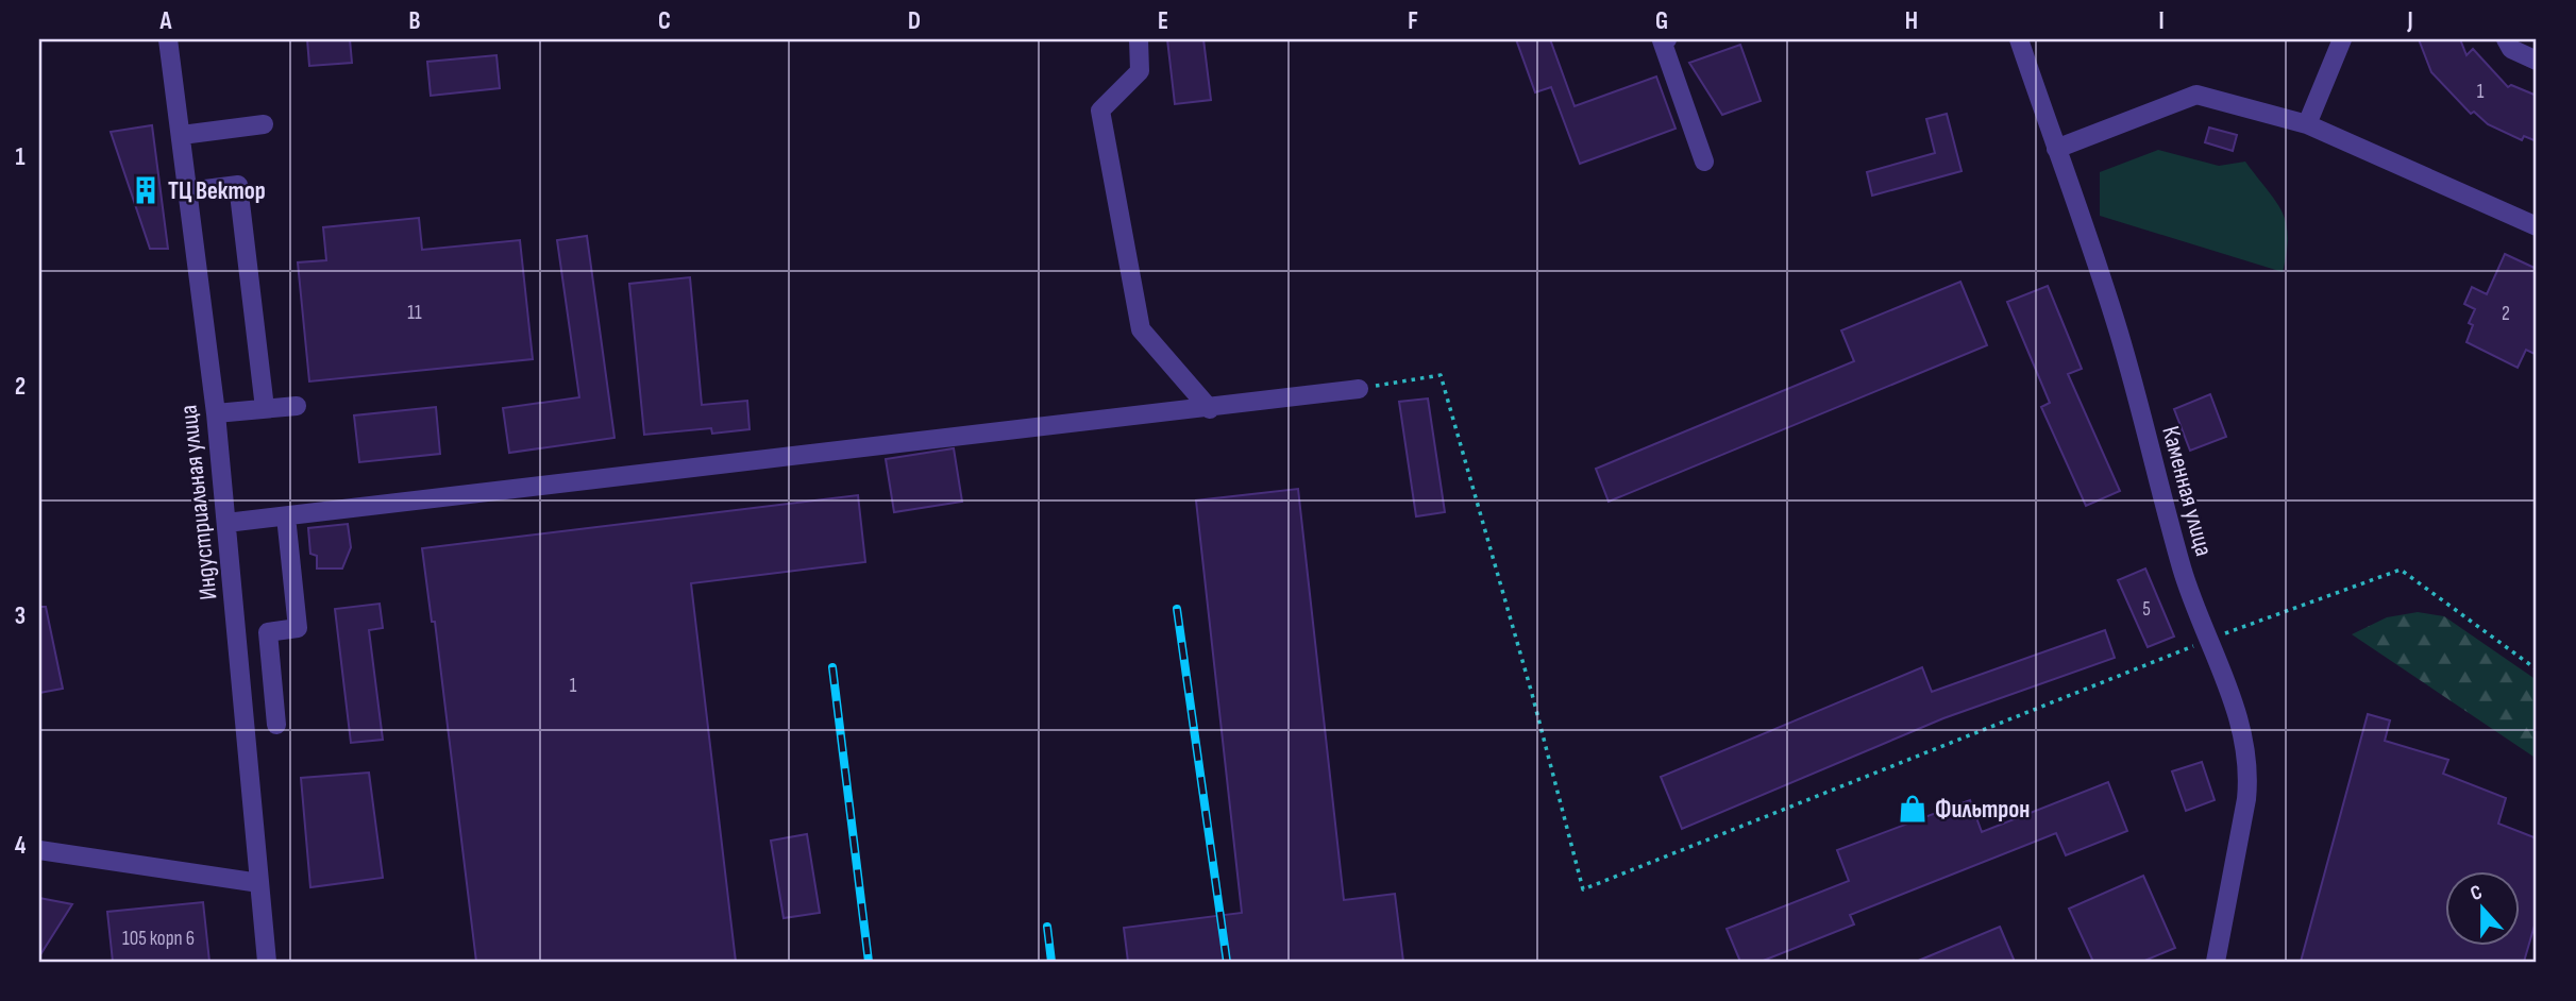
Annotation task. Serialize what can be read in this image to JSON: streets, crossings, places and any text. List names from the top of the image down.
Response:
{
  "streets": {
    "street": ["Каменная улица", "Индустриальная улица"]
  },
  "places": {
    "building": ["ТЦ Вектор"],
    "shop": ["Фильтрон"]
  },
  "house_numbers": [
    "1",
    "11",
    "2",
    "5",
    "1",
    "105 корп 6"
  ],
  "north": "top",
  "grid": {
    "columns": [
      "A",
      "B",
      "C",
      "D",
      "E",
      "F",
      "G",
      "H",
      "I",
      "J"
    ],
    "rows": [
      "1",
      "2",
      "3",
      "4"
    ]
  }
}
